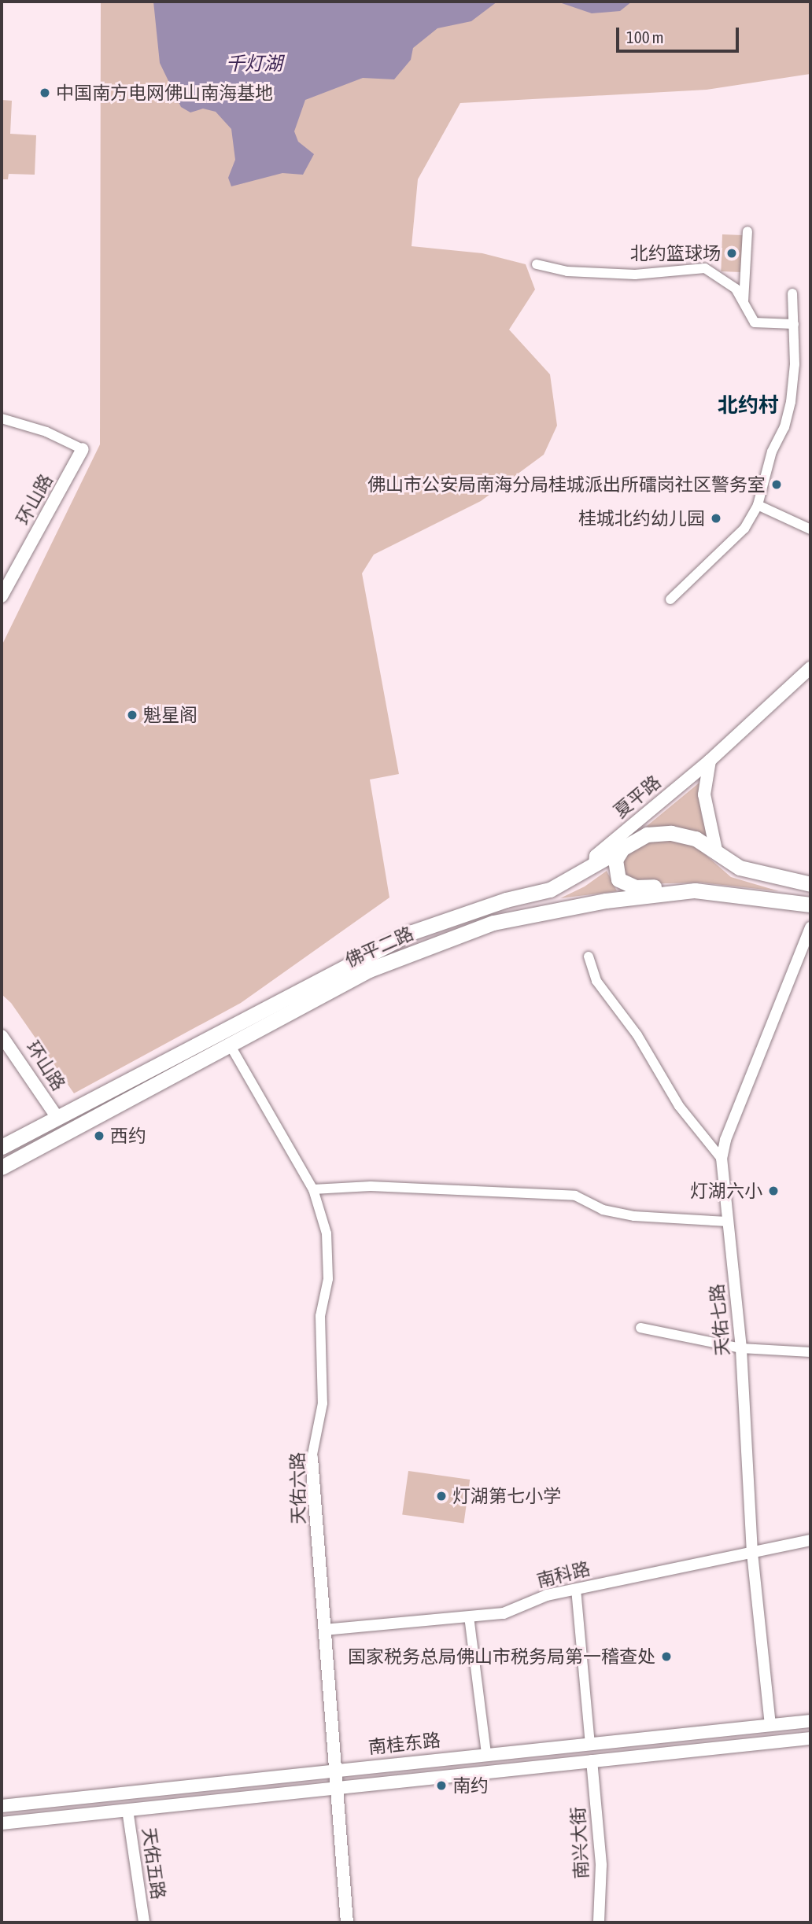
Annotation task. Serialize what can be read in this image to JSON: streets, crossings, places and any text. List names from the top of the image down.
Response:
{
  "streets": {
    "main road": [
      "环山路",
      "夏平路",
      "佛平二路",
      "天佑六路",
      "南桂东路"
    ],
    "street": [
      "天佑七路",
      "南科路",
      "南兴大街",
      "天佑五路"
    ]
  },
  "crossings": [
    ["环山路", "佛平二路"],
    ["夏平路", "佛平二路"],
    ["佛平二路", "天佑六路"],
    ["天佑七路", "南科路"],
    ["天佑七路", "南桂东路"],
    ["天佑六路", "南科路"],
    ["天佑六路", "南桂东路"],
    ["南桂东路", "南兴大街"],
    ["南桂东路", "天佑五路"]
  ],
  "districts": ["北约村"],
  "water": ["千灯湖"],
  "places": [
    "中国南方电网佛山南海基地",
    "北约篮球场",
    "佛山市公安局南海分局桂城派出所礌岗社区警务室",
    "桂城北约幼儿园",
    "魁星阁",
    "西约",
    "灯湖六小",
    "灯湖第七小学",
    "国家税务总局佛山市税务局第一稽查处",
    "南约"
  ],
  "scale_bar": "100 m"
}
